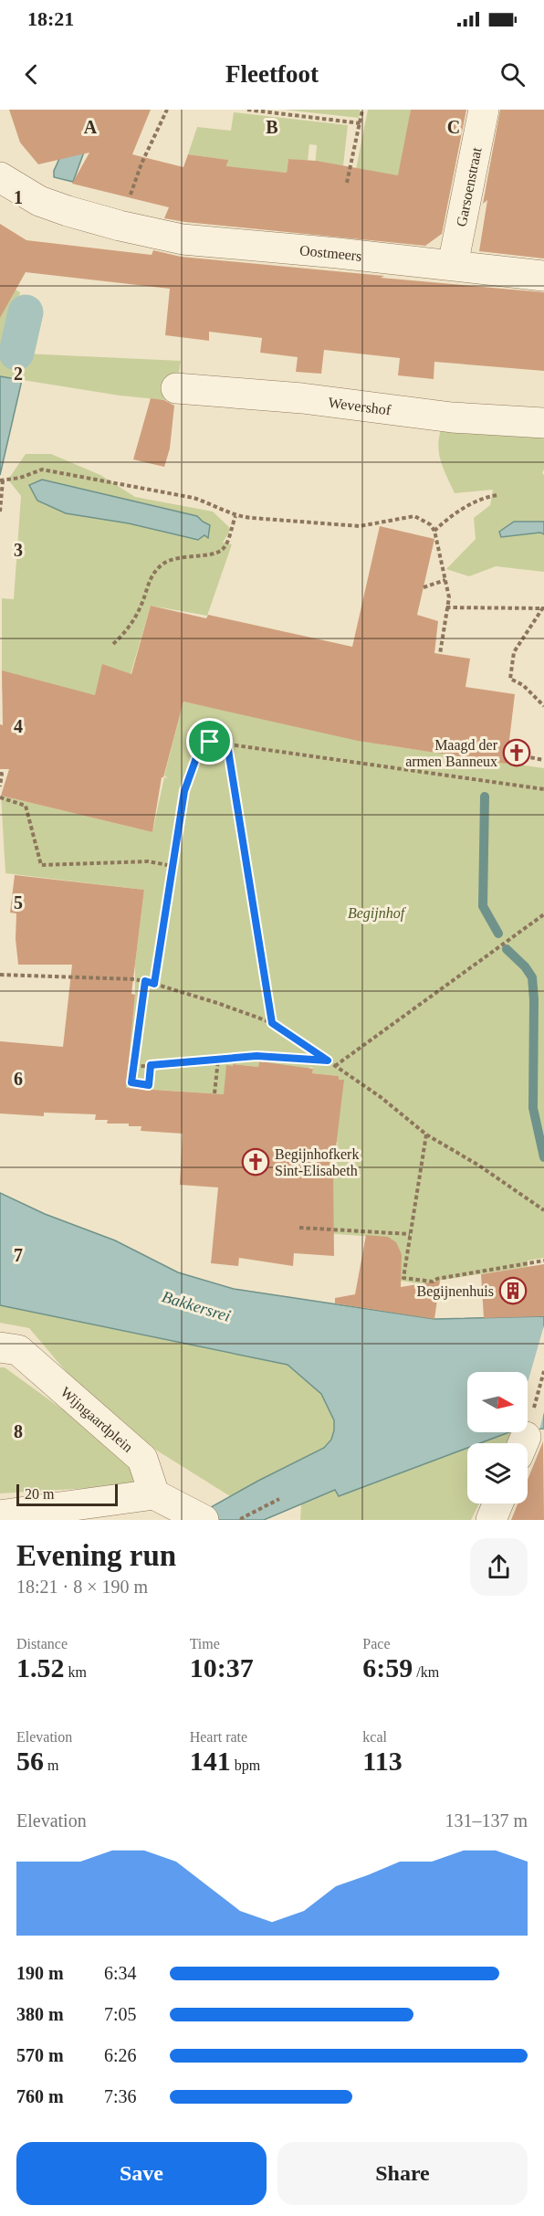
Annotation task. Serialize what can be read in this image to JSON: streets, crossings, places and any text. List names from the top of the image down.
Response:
{
  "streets": {
    "street": [
      "Garsoenstraat",
      "Oostmeers",
      "Wevershof",
      "Wijngaardplein"
    ]
  },
  "crossings": [
    ["Garsoenstraat", "Oostmeers"]
  ],
  "water": ["Bakkersrei"],
  "parks": ["Begijnhof"],
  "places": {
    "church": ["Maagd der armen Banneux", "Begijnhofkerk Sint-Elisabeth"],
    "building": ["Begijnenhuis"]
  },
  "scale_bar": "20 m",
  "north": "right",
  "page": {
    "status": "18:21",
    "header": "Fleetfoot",
    "scale": "20 m",
    "heading": ["Evening run", "18:21 · 8 × 190 m"],
    "stats": [
      ["Distance", "1.52 km"],
      ["Time", "10:37"],
      ["Pace", "6:59 /km"],
      ["Elevation", "56 m"],
      ["Heart rate", "141 bpm"],
      ["kcal", "113"]
    ],
    "chart": ["Elevation", "131–137 m"],
    "list": [
      {
        "name": "190 m",
        "note": "6:34"
      },
      {
        "name": "380 m",
        "note": "7:05"
      },
      {
        "name": "570 m",
        "note": "6:26"
      },
      {
        "name": "760 m",
        "note": "7:36"
      }
    ],
    "buttons": ["Save", "Share"]
  },
  "grid": {
    "columns": ["A", "B", "C"],
    "rows": [
      "1",
      "2",
      "3",
      "4",
      "5",
      "6",
      "7",
      "8"
    ]
  }
}
